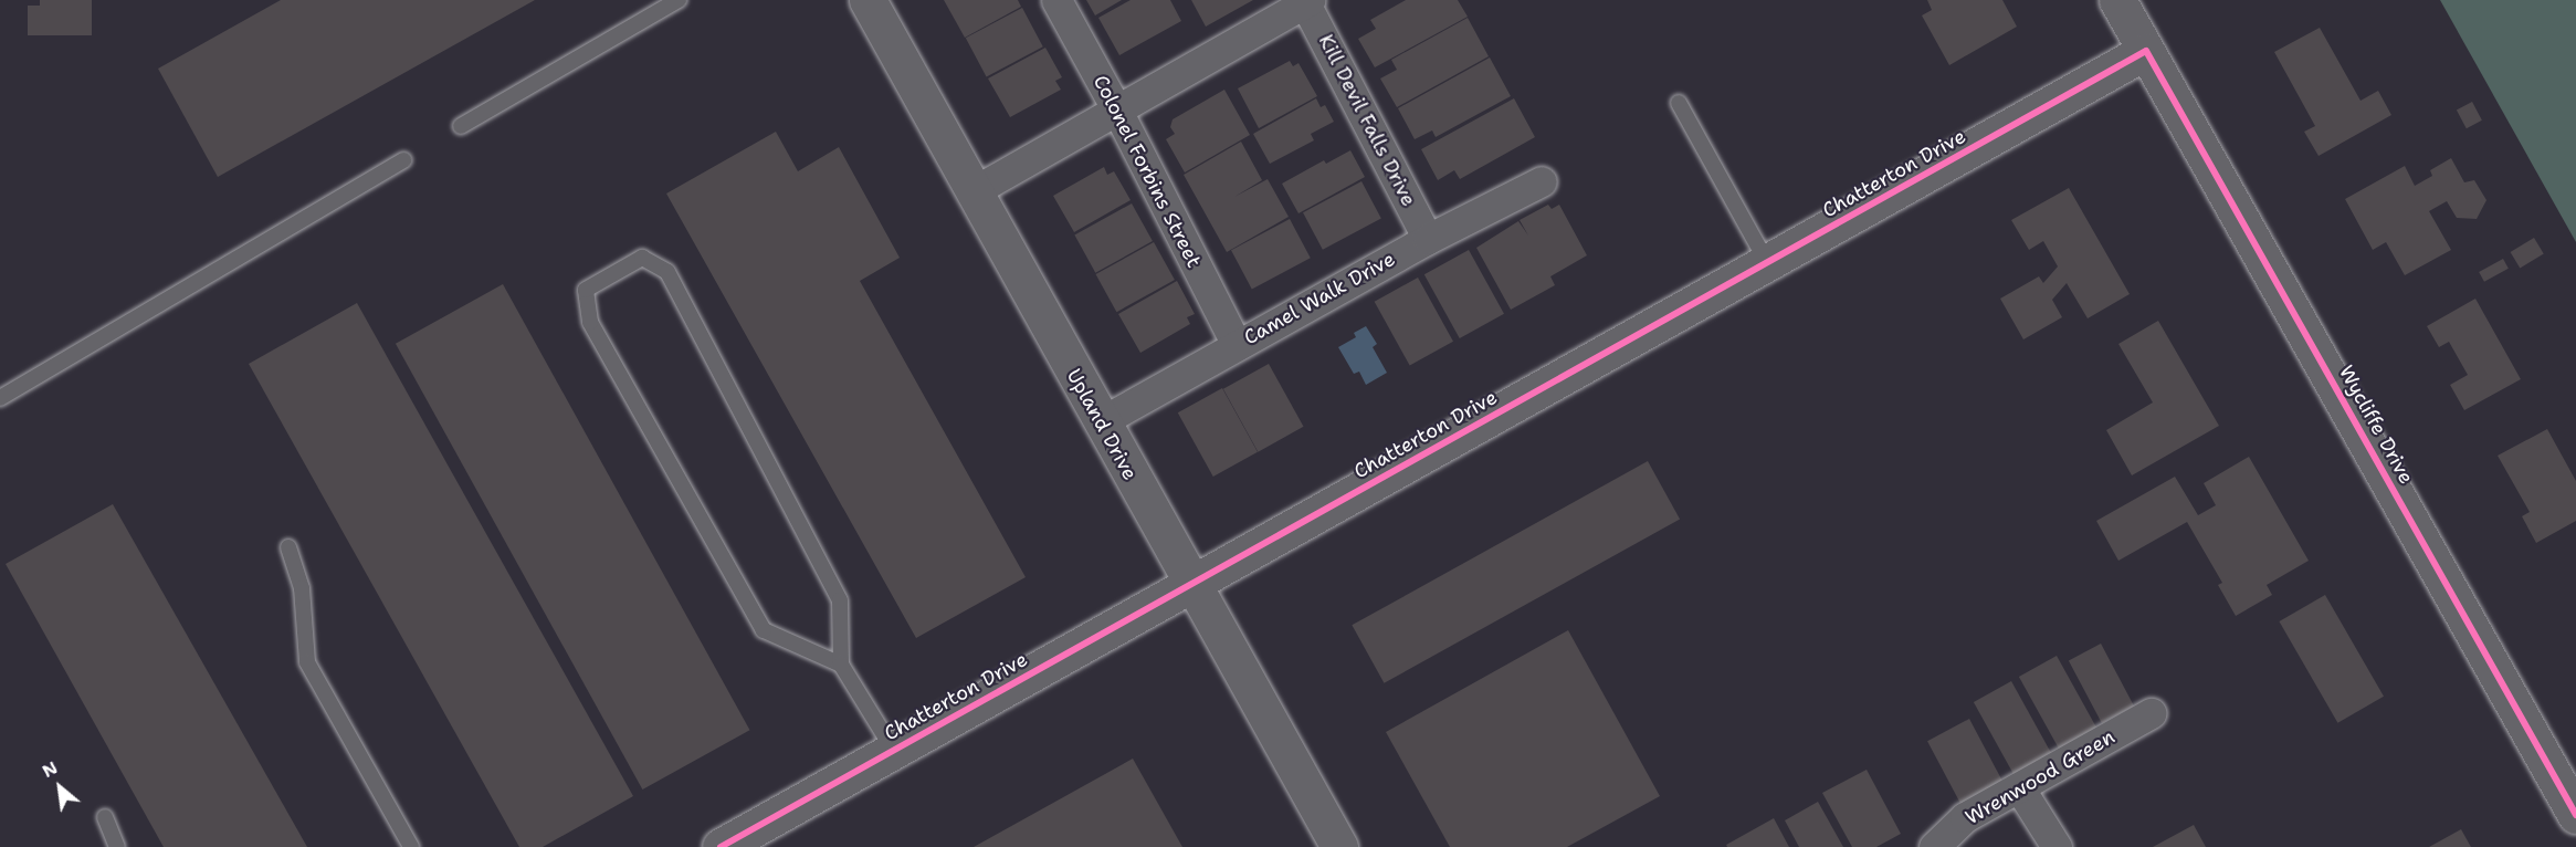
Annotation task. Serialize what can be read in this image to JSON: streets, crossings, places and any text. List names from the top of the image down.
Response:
{
  "streets": {
    "street": [
      "Kill Devil Falls Drive",
      "Colonel Forbins Street",
      "Chatterton Drive",
      "Camel Walk Drive",
      "Upland Drive",
      "Wycliffe Drive",
      "Wrenwood Green"
    ]
  },
  "crossings": [
    ["Kill Devil Falls Drive", "Camel Walk Drive"],
    ["Colonel Forbins Street", "Camel Walk Drive"],
    ["Chatterton Drive", "Upland Drive"],
    ["Chatterton Drive", "Wycliffe Drive"],
    ["Camel Walk Drive", "Upland Drive"]
  ],
  "north": "top left"
}
